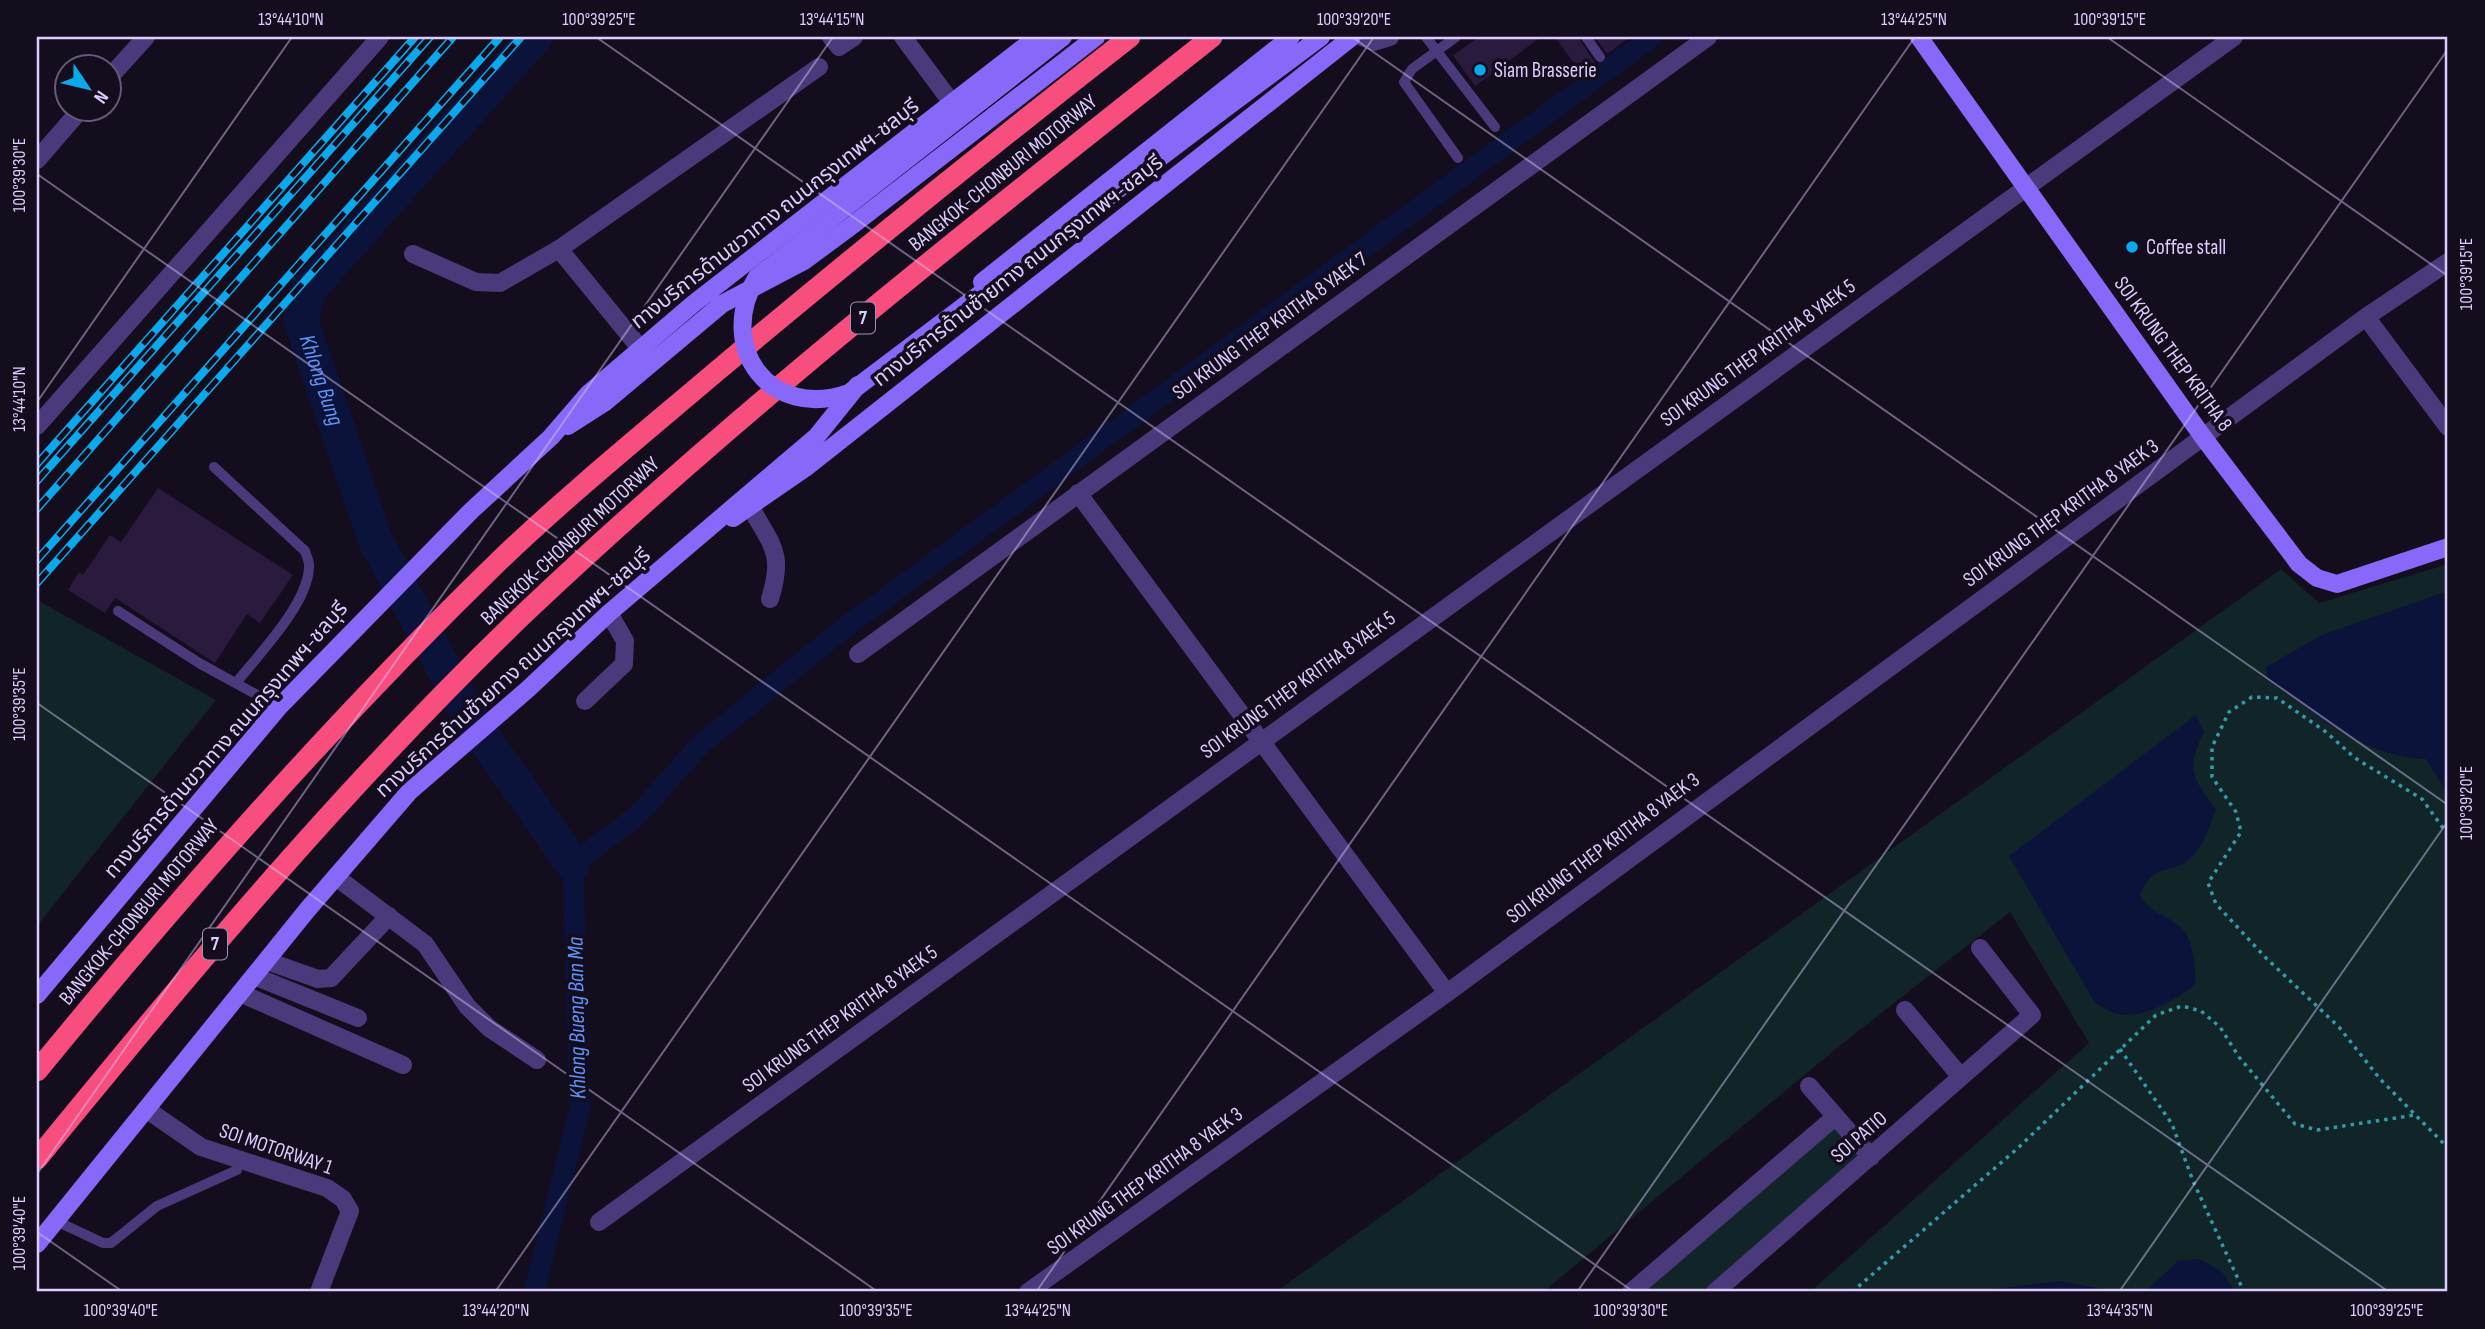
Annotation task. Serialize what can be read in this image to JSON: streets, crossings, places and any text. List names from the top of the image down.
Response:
{
  "streets": {
    "highway": ["BANGKOK-CHONBURI MOTORWAY", "7"],
    "main road": ["ทางบริการด้านขวาทาง ถนนกรุงเทพฯ-ชลบุรี", "ทางบริการด้านซ้ายทาง ถนนกรุงเทพฯ-ชลบุรี", "SOI KRUNG THEP KRITHA 8"],
    "street": [
      "SOI KRUNG THEP KRITHA 8 YAEK 7",
      "SOI KRUNG THEP KRITHA 8 YAEK 5",
      "SOI KRUNG THEP KRITHA 8 YAEK 3",
      "SOI PATIO",
      "SOI MOTORWAY 1"
    ]
  },
  "crossings": [
    ["ทางบริการด้านซ้ายทาง ถนนกรุงเทพฯ-ชลบุรี", "SOI MOTORWAY 1"],
    ["SOI KRUNG THEP KRITHA 8 YAEK 5", "SOI KRUNG THEP KRITHA 8"],
    ["SOI KRUNG THEP KRITHA 8", "SOI KRUNG THEP KRITHA 8 YAEK 3"]
  ],
  "water": ["Khlong Bung", "Khlong Bueng Ban Ma"],
  "places": ["Siam Brasserie", "Coffee stall"],
  "north": "bottom right",
  "coordinates": [
    "13°44'10\"N",
    "100°39'25\"E",
    "13°44'15\"N",
    "100°39'20\"E",
    "13°44'25\"N",
    "100°39'15\"E",
    "100°39'30\"E",
    "100°39'35\"E",
    "100°39'40\"E",
    "13°44'20\"N",
    "13°44'35\"N"
  ]
}
